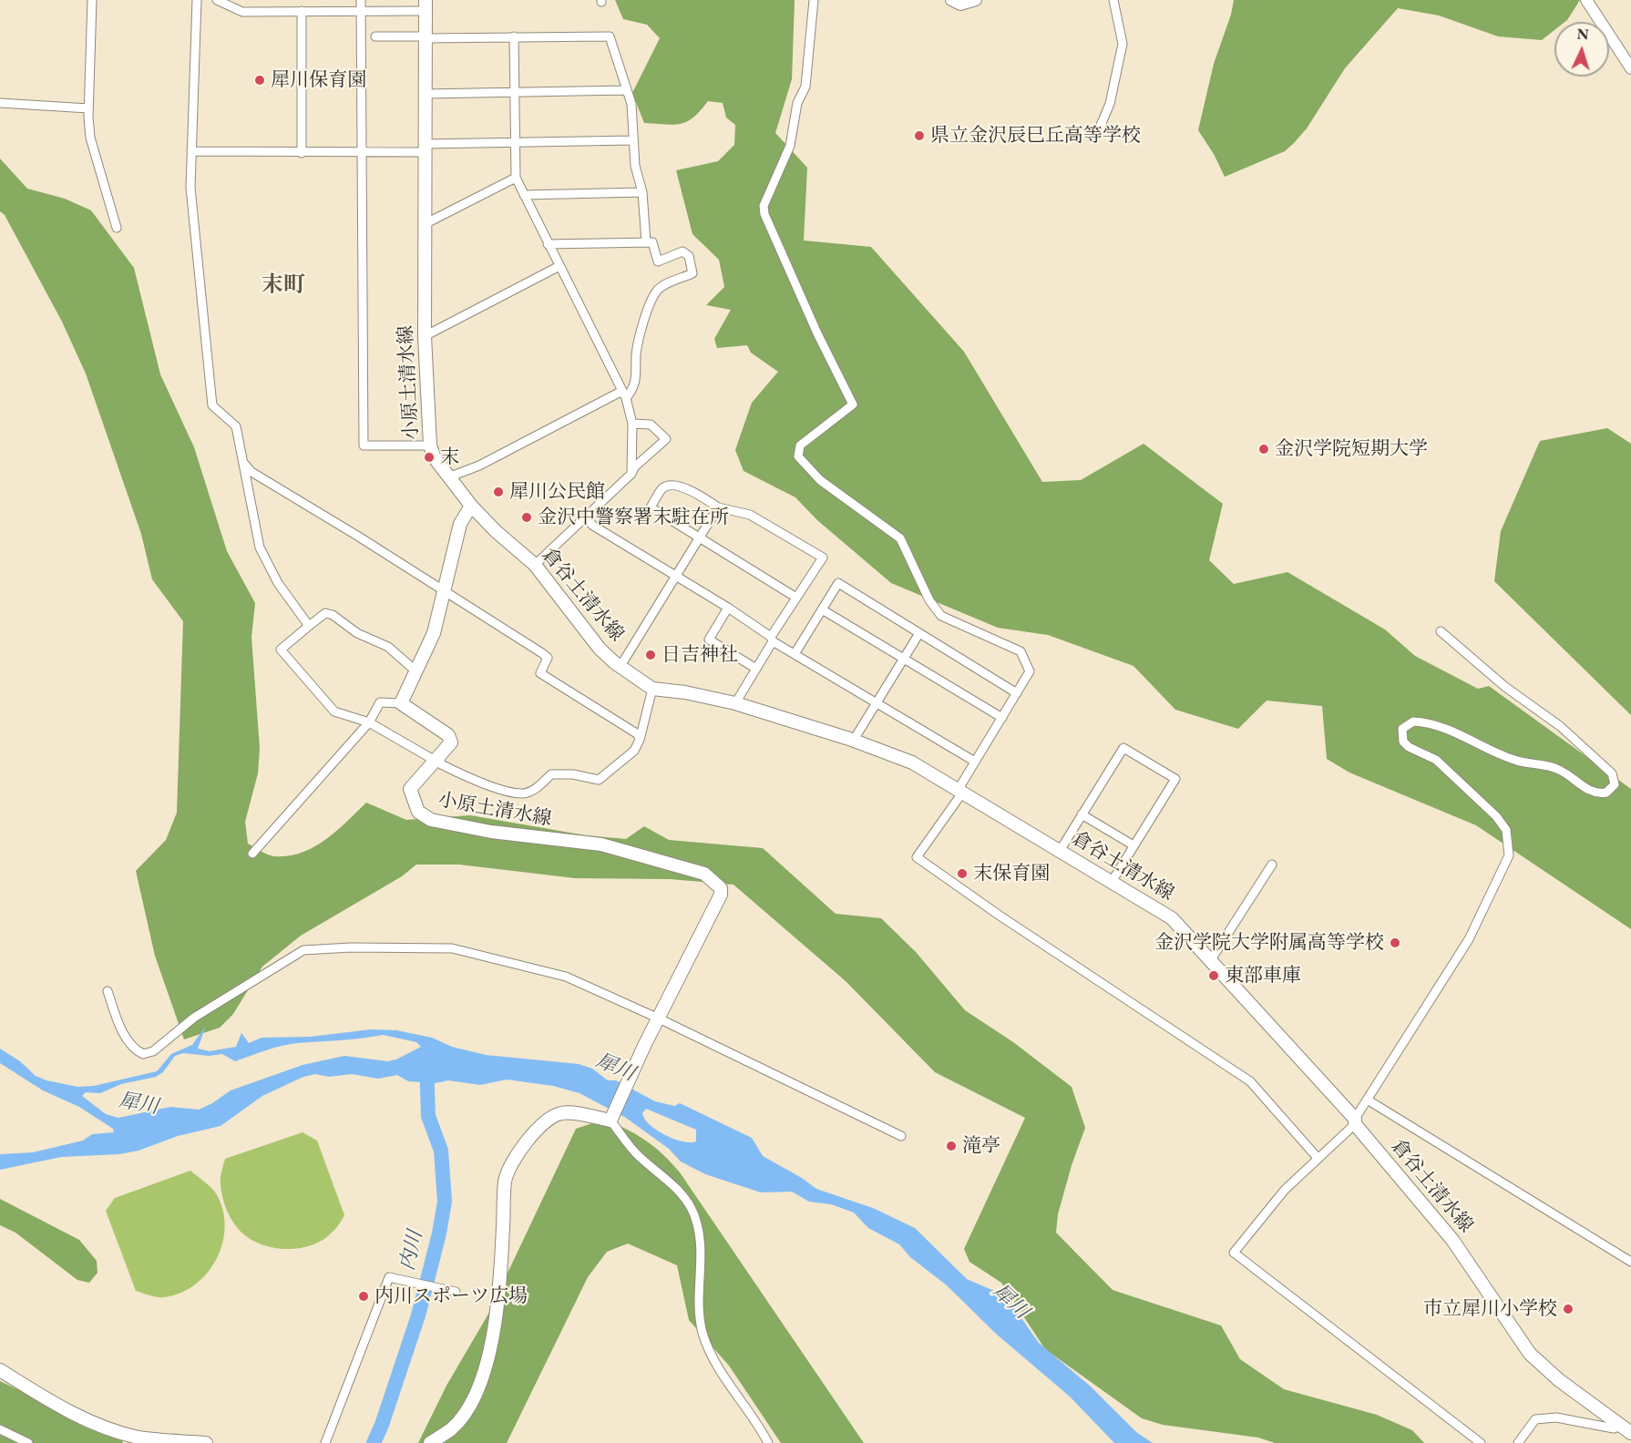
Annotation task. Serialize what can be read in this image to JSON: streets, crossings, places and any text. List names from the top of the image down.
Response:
{
  "streets": {
    "main road": ["小原土清水線", "倉谷土清水線"]
  },
  "crossings": [
    ["小原土清水線", "倉谷土清水線"]
  ],
  "districts": ["末町"],
  "water": ["犀川", "内川"],
  "places": [
    "犀川保育園",
    "県立金沢辰巳丘高等学校",
    "金沢学院短期大学",
    "末",
    "犀川公民館",
    "金沢中警察署末駐在所",
    "日吉神社",
    "末保育園",
    "金沢学院大学附属高等学校",
    "東部車庫",
    "滝亭",
    "内川スポーツ広場",
    "市立犀川小学校"
  ],
  "north": "top"
}
